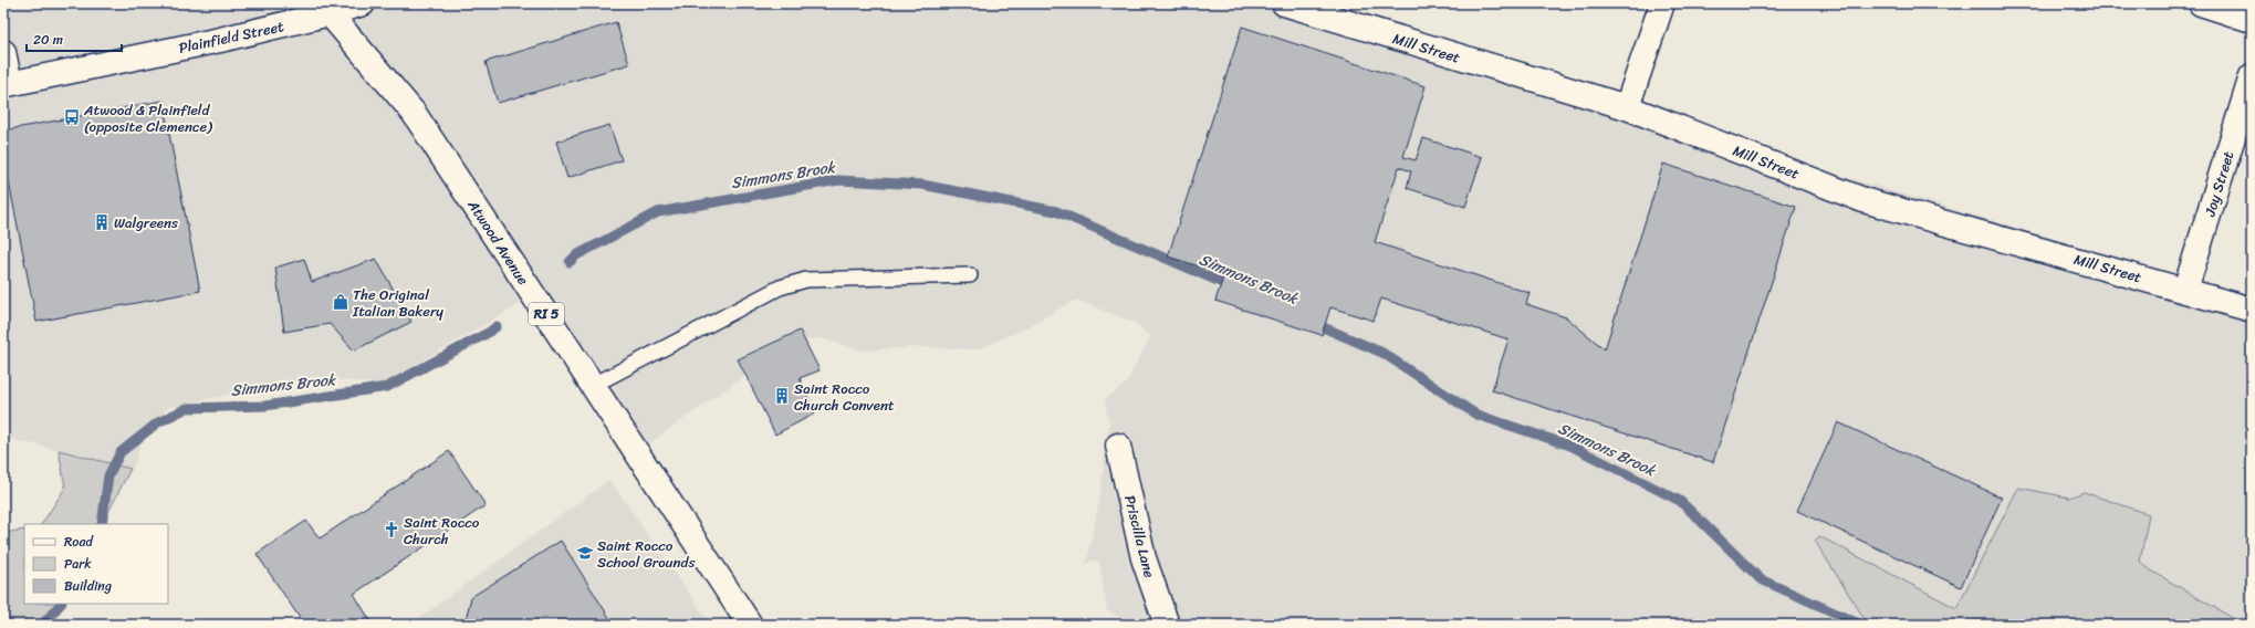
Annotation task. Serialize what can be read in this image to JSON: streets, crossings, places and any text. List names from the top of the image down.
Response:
{
  "streets": {
    "street": [
      "Plainfield Street",
      "Mill Street",
      "Joy Street",
      "Atwood Avenue",
      "RI 5",
      "Priscilla Lane"
    ]
  },
  "crossings": [
    ["Plainfield Street", "Atwood Avenue"],
    ["Mill Street", "Joy Street"]
  ],
  "water": ["Simmons Brook"],
  "places": {
    "bus stop": ["Atwood & Plainfield (opposite Clemence)"],
    "building": ["Walgreens", "Saint Rocco Church Convent"],
    "shop": ["The Original Italian Bakery"],
    "church": ["Saint Rocco Church"],
    "school or university": ["Saint Rocco School Grounds"]
  },
  "legend": ["Road", "Park", "Building"],
  "scale_bar": "20 m"
}
